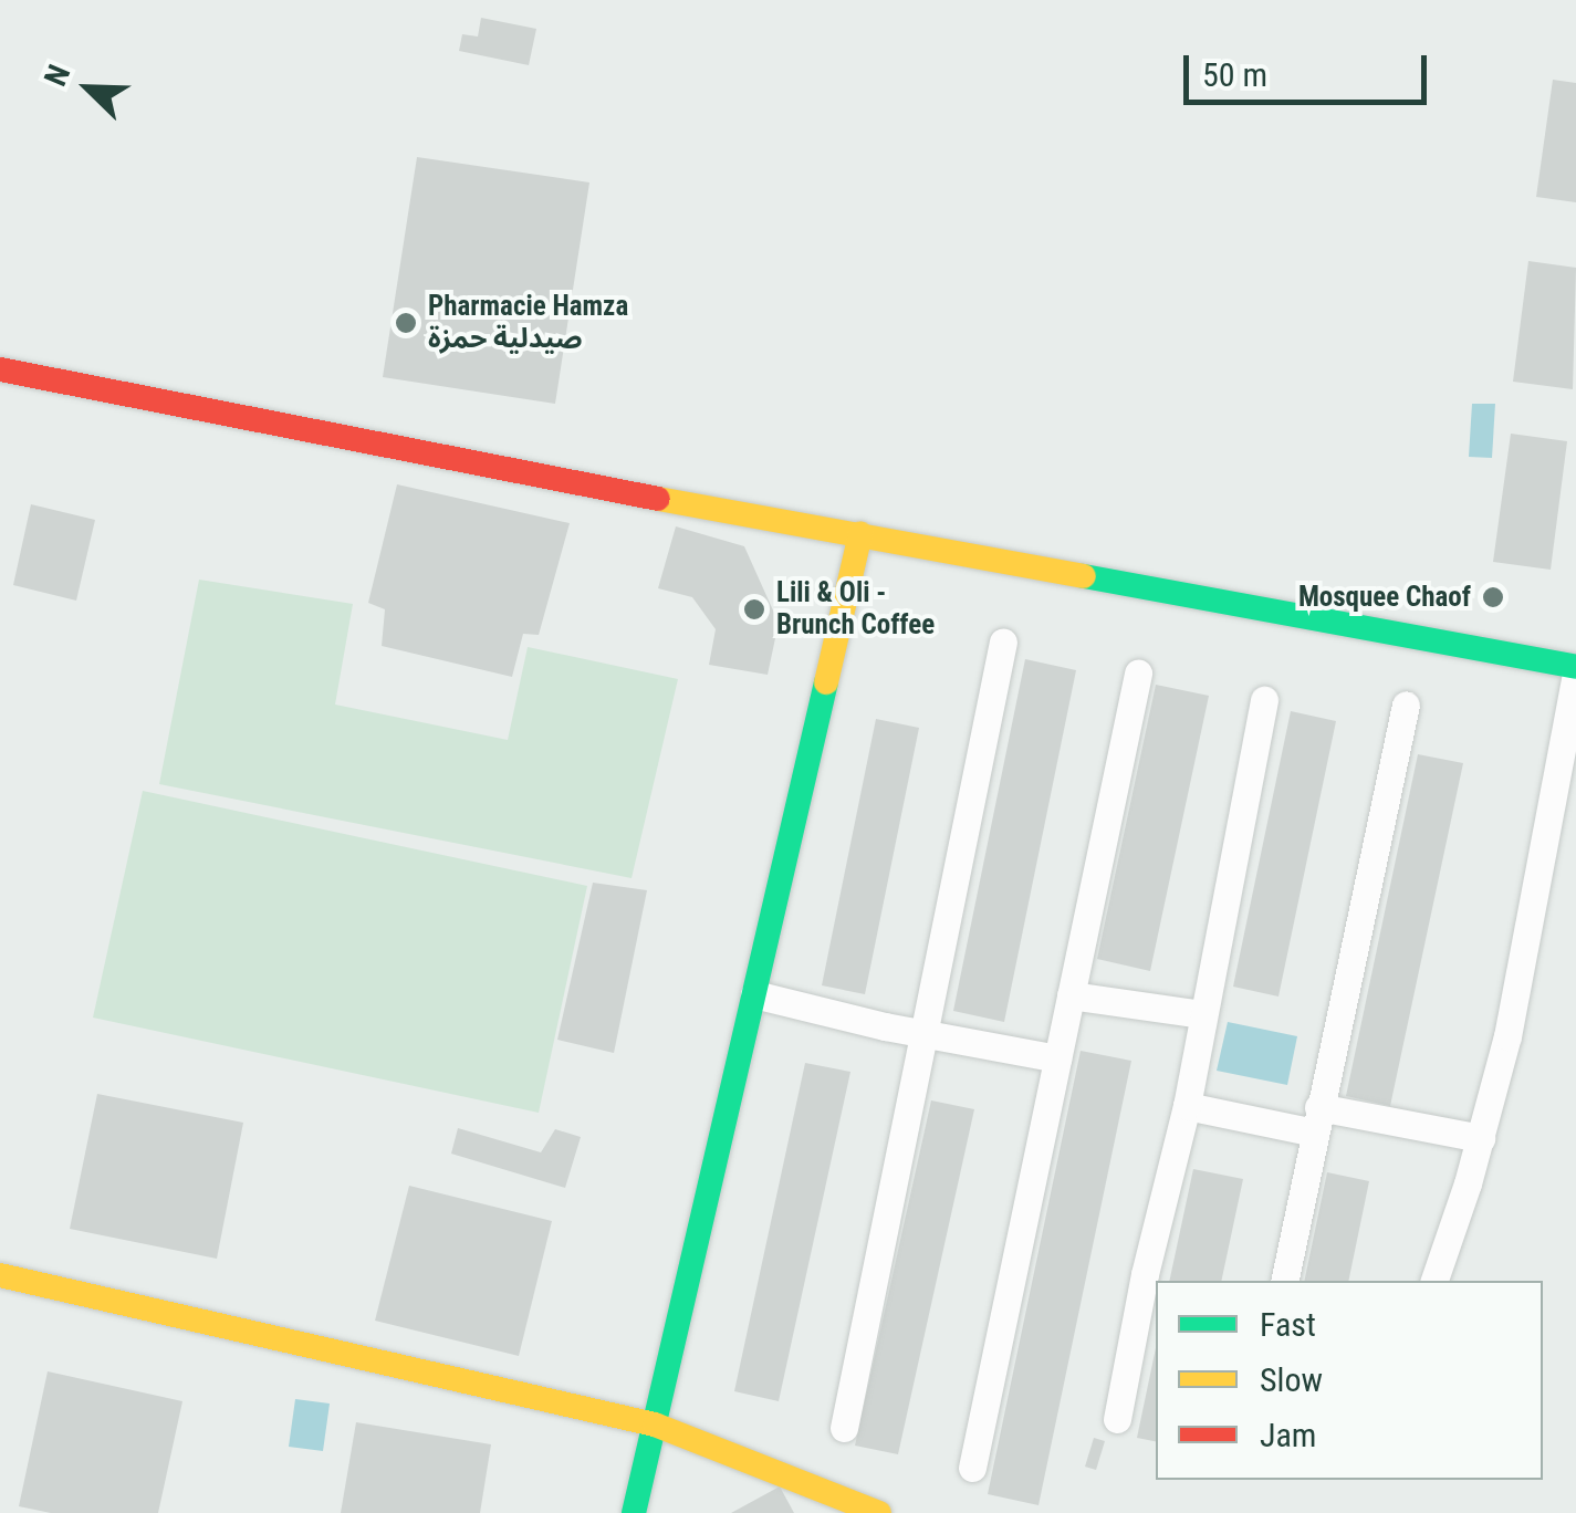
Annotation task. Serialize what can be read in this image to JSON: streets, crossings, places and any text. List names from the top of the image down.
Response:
{
  "places": ["Pharmacie Hamza صيدلية حمزة", "Mosquee Chaof", "Lili & Oli - Brunch Coffee"],
  "legend": ["Fast", "Slow", "Jam"],
  "scale_bar": "50 m",
  "north": "top left"
}
